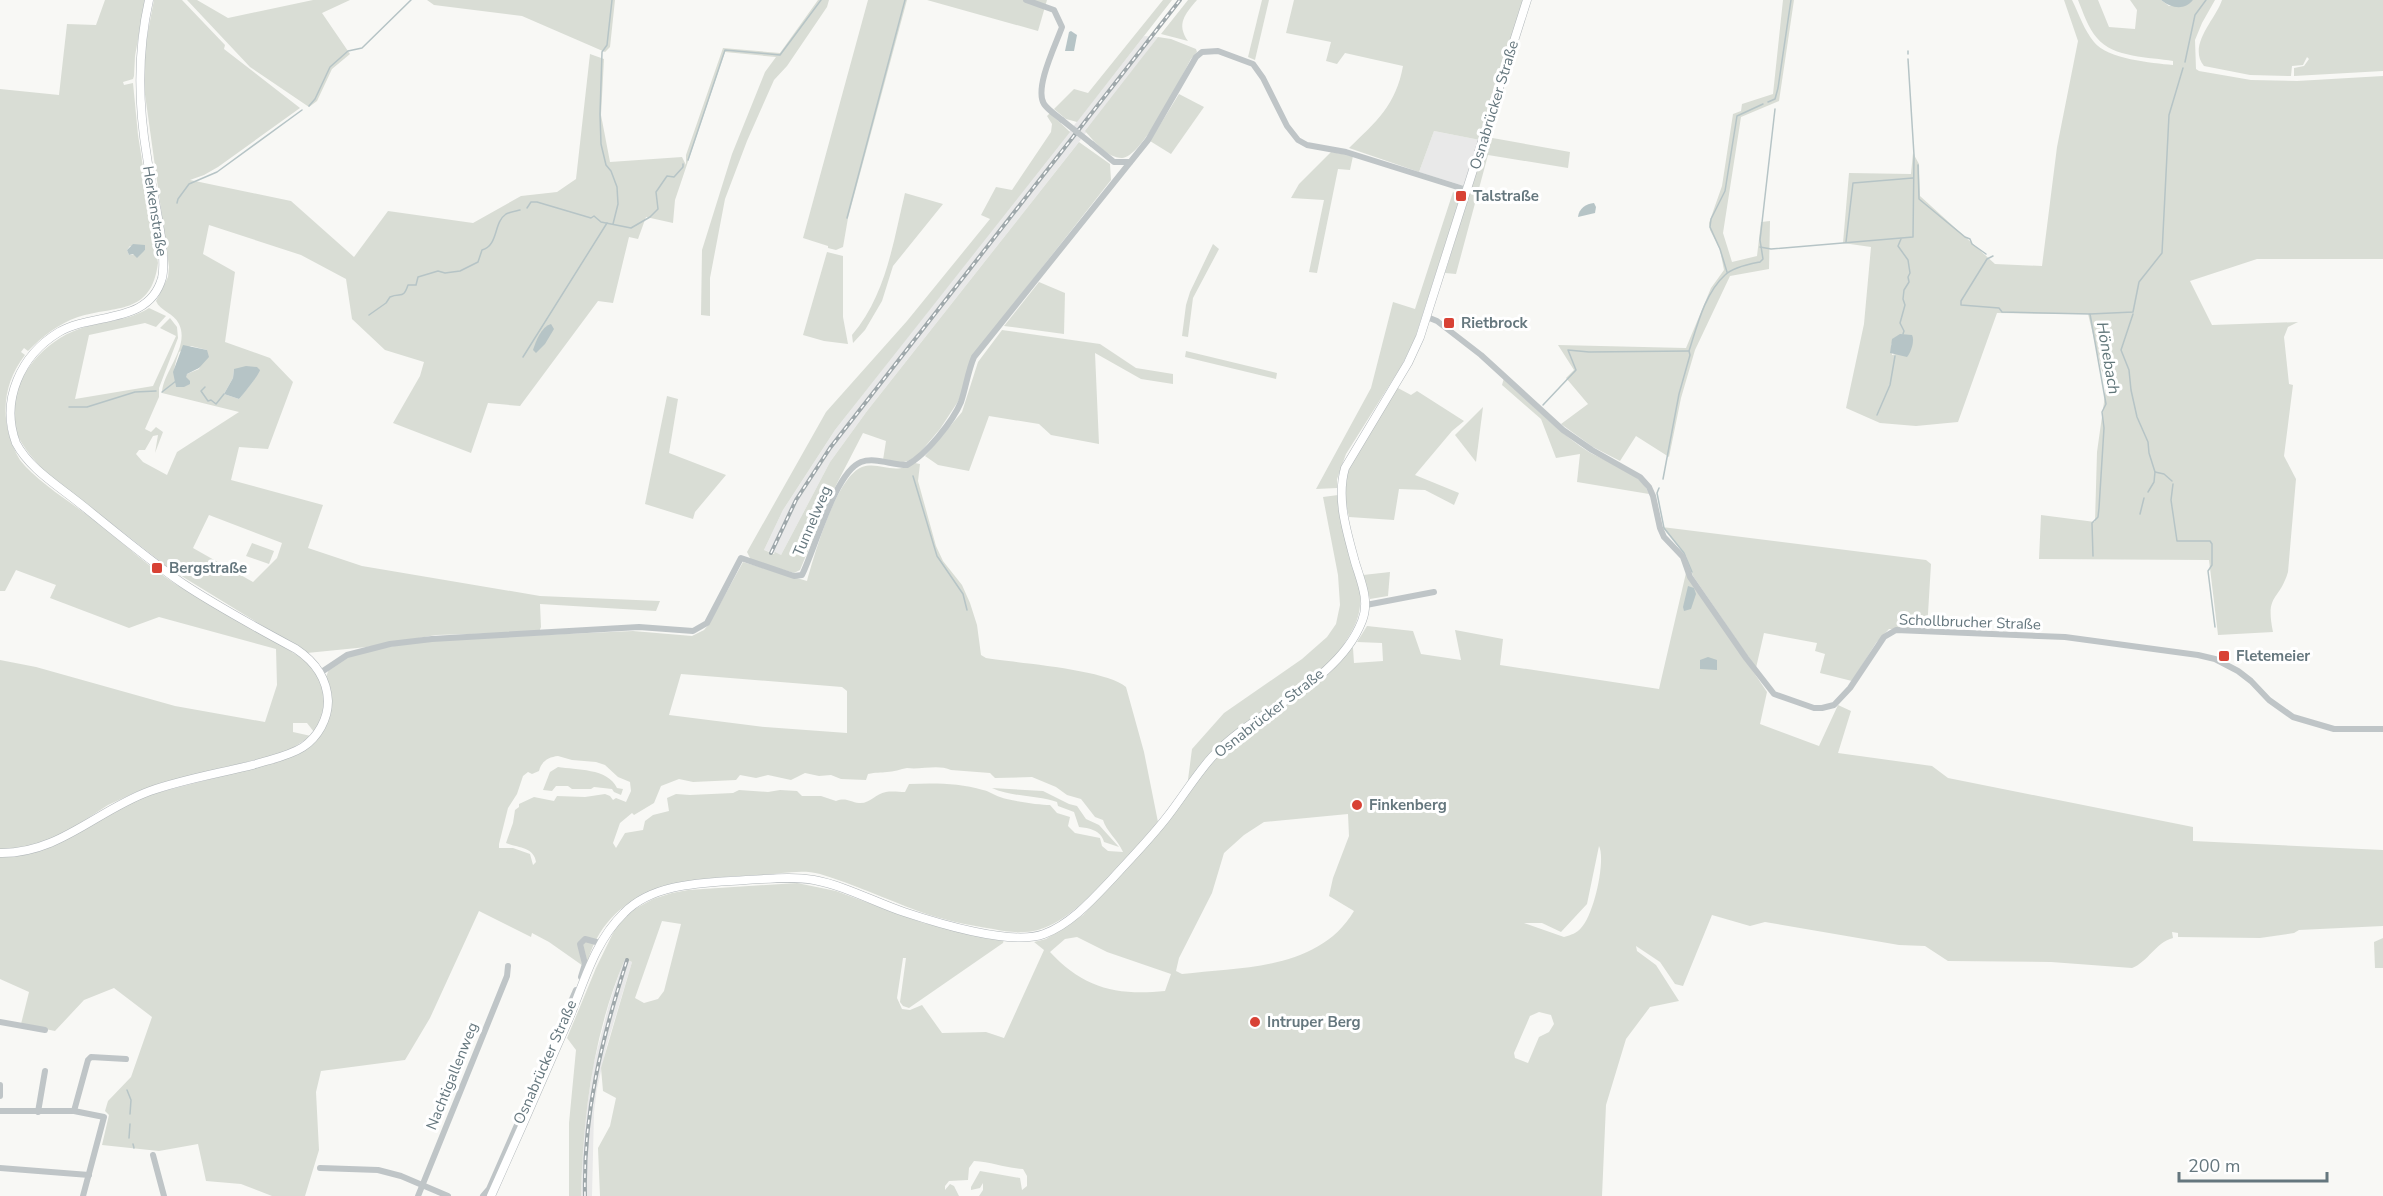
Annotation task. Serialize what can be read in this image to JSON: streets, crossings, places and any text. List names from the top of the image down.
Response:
{
  "streets": {
    "main road": ["Osnabrücker Straße", "Herkenstraße"],
    "street": ["Tunnelweg", "Schollbrucher Straße", "Nachtigallenweg"]
  },
  "crossings": [
    ["Osnabrücker Straße", "Schollbrucher Straße"],
    ["Herkenstraße", "Tunnelweg"]
  ],
  "water": ["Hönebach"],
  "places": {
    "transit": [
      "Talstraße",
      "Rietbrock",
      "Bergstraße",
      "Fletemeier"
    ],
    "other": ["Finkenberg", "Intruper Berg"]
  },
  "scale_bar": "200 m"
}
